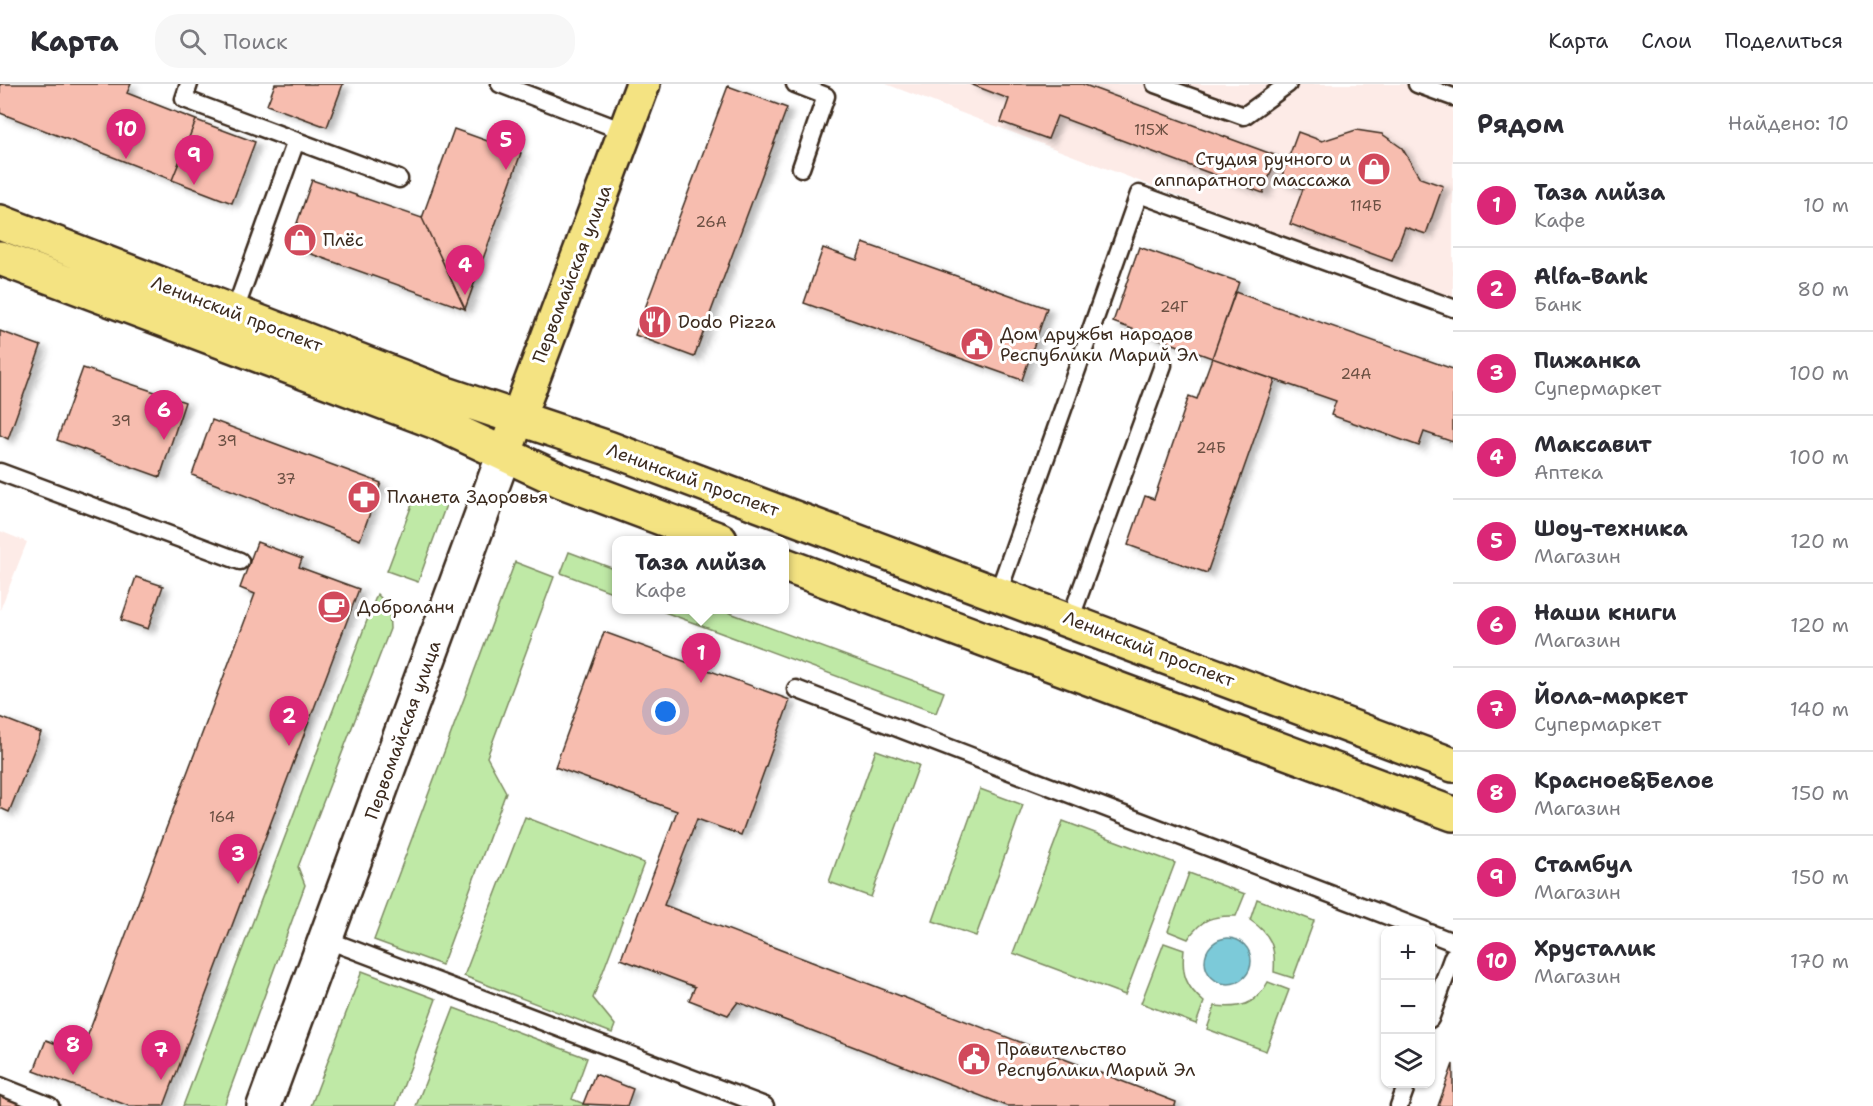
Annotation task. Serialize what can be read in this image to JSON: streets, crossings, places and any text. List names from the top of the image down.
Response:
{
  "streets": {
    "main road": ["Первомайская улица", "Ленинский проспект"]
  },
  "crossings": [
    ["Первомайская улица", "Ленинский проспект"]
  ],
  "places": {
    "shop": ["Студия ручного и аппаратного массажа", "Плёс"],
    "restaurant": ["Dodo Pizza"],
    "public building": ["Дом дружбы народов Республики Марий Эл", "Правительство Республики Марий Эл"],
    "pharmacy": ["Планета Здоровья"],
    "cafe": ["Доброланч"]
  },
  "house_numbers": [
    "115Ж",
    "114Б",
    "26А",
    "24Г",
    "24А",
    "39",
    "39",
    "24Б",
    "37",
    "164"
  ],
  "page": {
    "header": "Карта",
    "search": "Поиск",
    "nav": ["Карта", "Слои", "Поделиться"],
    "heading": ["Рядом", "Найдено: 10"],
    "pins": [
      "10",
      "5",
      "9",
      "4",
      "6",
      "1",
      "2",
      "3",
      "8",
      "7"
    ],
    "list": [
      {
        "mark": "1",
        "name": "Таза лийза",
        "note": "Кафе",
        "value": "10 m"
      },
      {
        "mark": "2",
        "name": "Alfa-Bank",
        "note": "Банк",
        "value": "80 m"
      },
      {
        "mark": "3",
        "name": "Пижанка",
        "note": "Супермаркет",
        "value": "100 m"
      },
      {
        "mark": "4",
        "name": "Максавит",
        "note": "Аптека",
        "value": "100 m"
      },
      {
        "mark": "5",
        "name": "Шоу-техника",
        "note": "Магазин",
        "value": "120 m"
      },
      {
        "mark": "6",
        "name": "Наши книги",
        "note": "Магазин",
        "value": "120 m"
      },
      {
        "mark": "7",
        "name": "Йола-маркет",
        "note": "Супермаркет",
        "value": "140 m"
      },
      {
        "mark": "8",
        "name": "Красное&Белое",
        "note": "Магазин",
        "value": "150 m"
      },
      {
        "mark": "9",
        "name": "Стамбул",
        "note": "Магазин",
        "value": "150 m"
      },
      {
        "mark": "10",
        "name": "Хрусталик",
        "note": "Магазин",
        "value": "170 m"
      }
    ],
    "popup": ["Таза лийза", "Кафе"],
    "map_buttons": ["+", "−"]
  }
}
